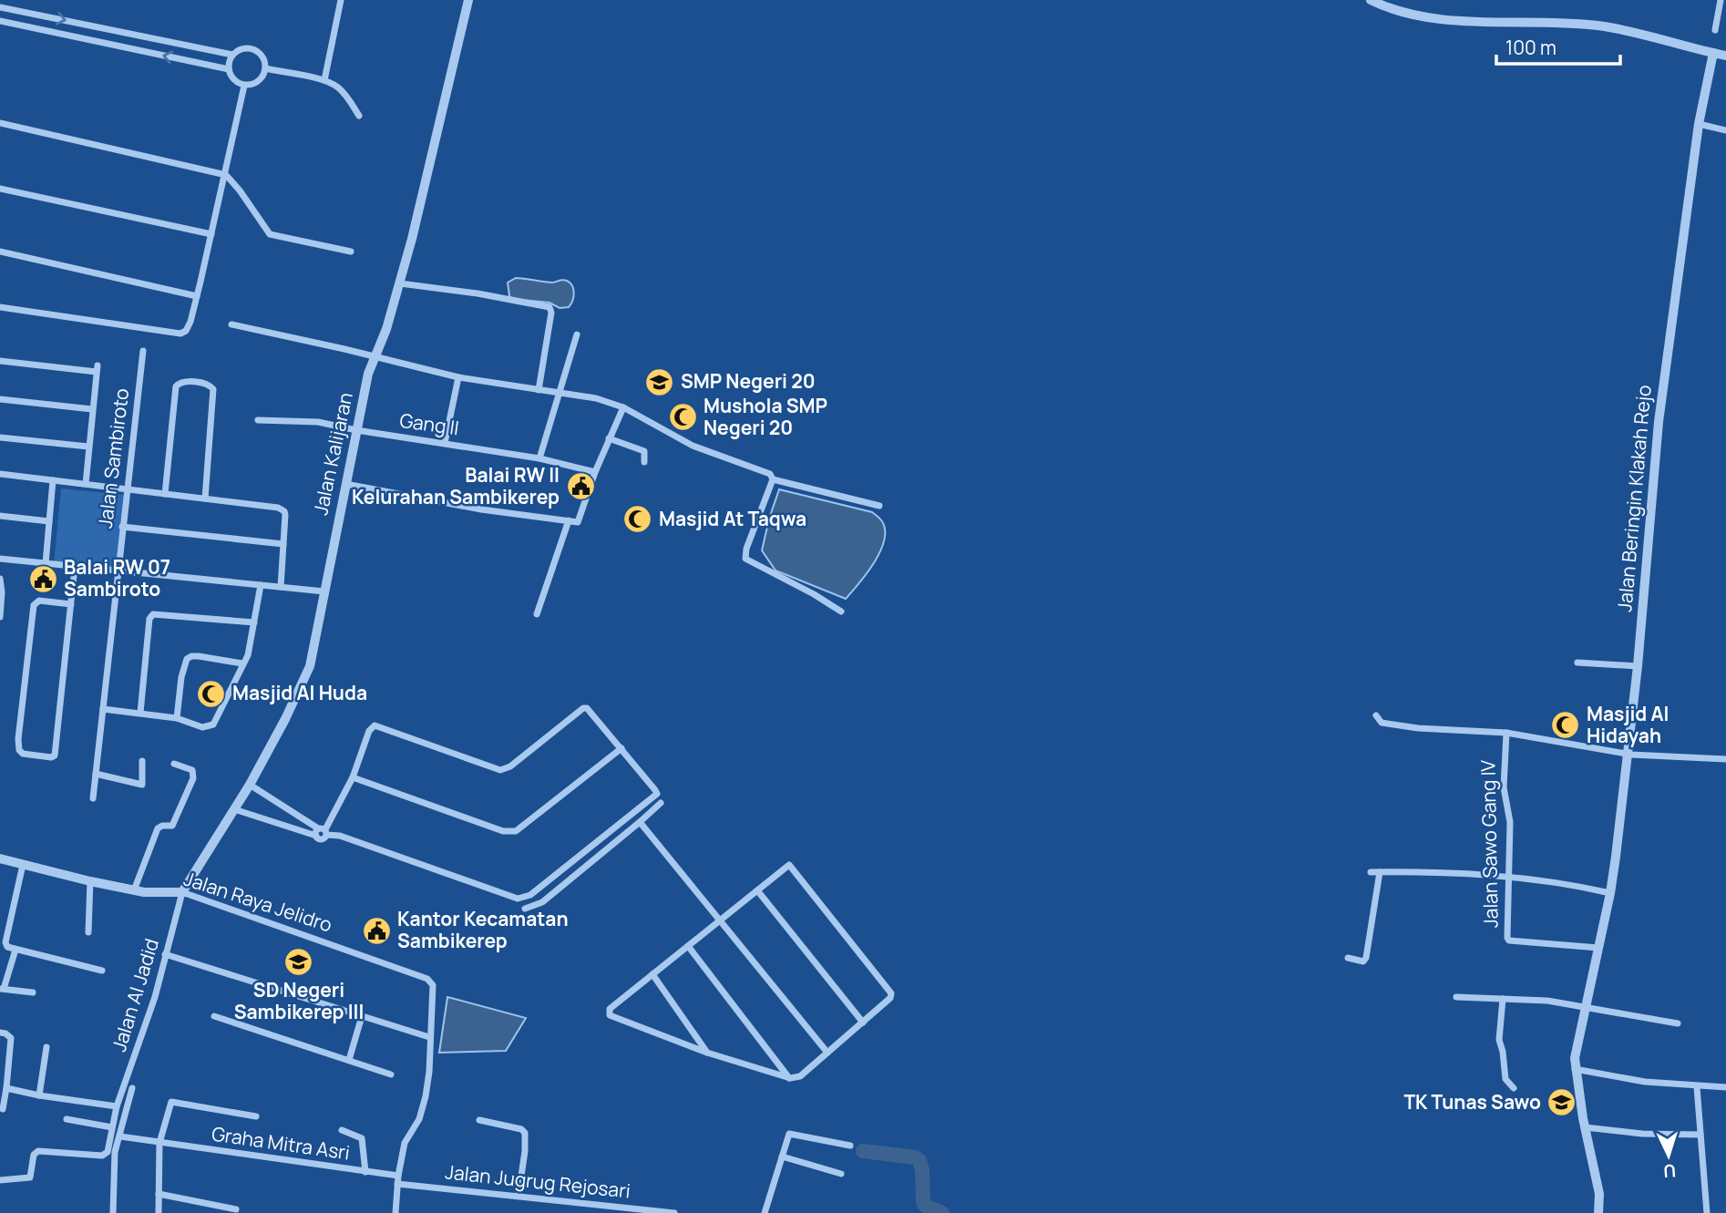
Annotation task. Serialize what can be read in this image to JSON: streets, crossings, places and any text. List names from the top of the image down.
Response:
{
  "streets": {
    "street": [
      "Gang II",
      "Jalan Kalijaran",
      "Jalan Sambiroto",
      "Jalan Beringin Klakah Rejo",
      "Jalan Sawo Gang IV",
      "Jalan Raya Jelidro",
      "Jalan Al Jadid",
      "Graha Mitra Asri",
      "Jalan Jugrug Rejosari"
    ]
  },
  "crossings": [
    ["Gang II", "Jalan Kalijaran"],
    ["Jalan Kalijaran", "Jalan Raya Jelidro"],
    ["Jalan Kalijaran", "Jalan Al Jadid"],
    ["Jalan Beringin Klakah Rejo", "Jalan Sawo Gang IV"],
    ["Jalan Raya Jelidro", "Jalan Al Jadid"],
    ["Graha Mitra Asri", "Jalan Jugrug Rejosari"]
  ],
  "places": {
    "school or university": ["SMP Negeri 20", "SD Negeri Sambikerep III", "TK Tunas Sawo"],
    "mosque": [
      "Mushola SMP Negeri 20",
      "Masjid At Taqwa",
      "Masjid Al Huda",
      "Masjid Al Hidayah"
    ],
    "public building": ["Balai RW II Kelurahan Sambikerep", "Balai RW 07 Sambiroto", "Kantor Kecamatan Sambikerep"]
  },
  "scale_bar": "100 m",
  "north": "bottom"
}
